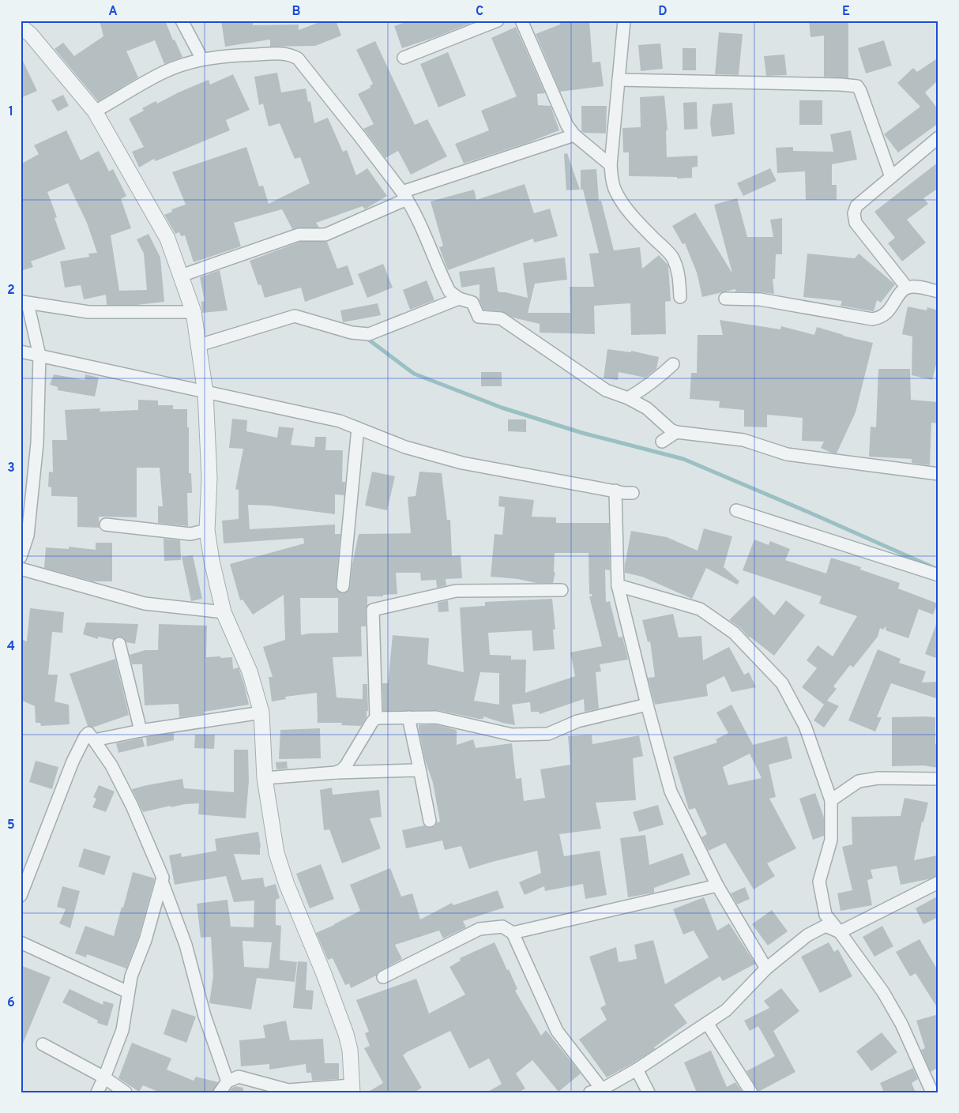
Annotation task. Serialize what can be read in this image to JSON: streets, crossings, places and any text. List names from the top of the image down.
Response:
{
  "grid": {
    "columns": [
      "A",
      "B",
      "C",
      "D",
      "E"
    ],
    "rows": [
      "1",
      "2",
      "3",
      "4",
      "5",
      "6"
    ]
  }
}
